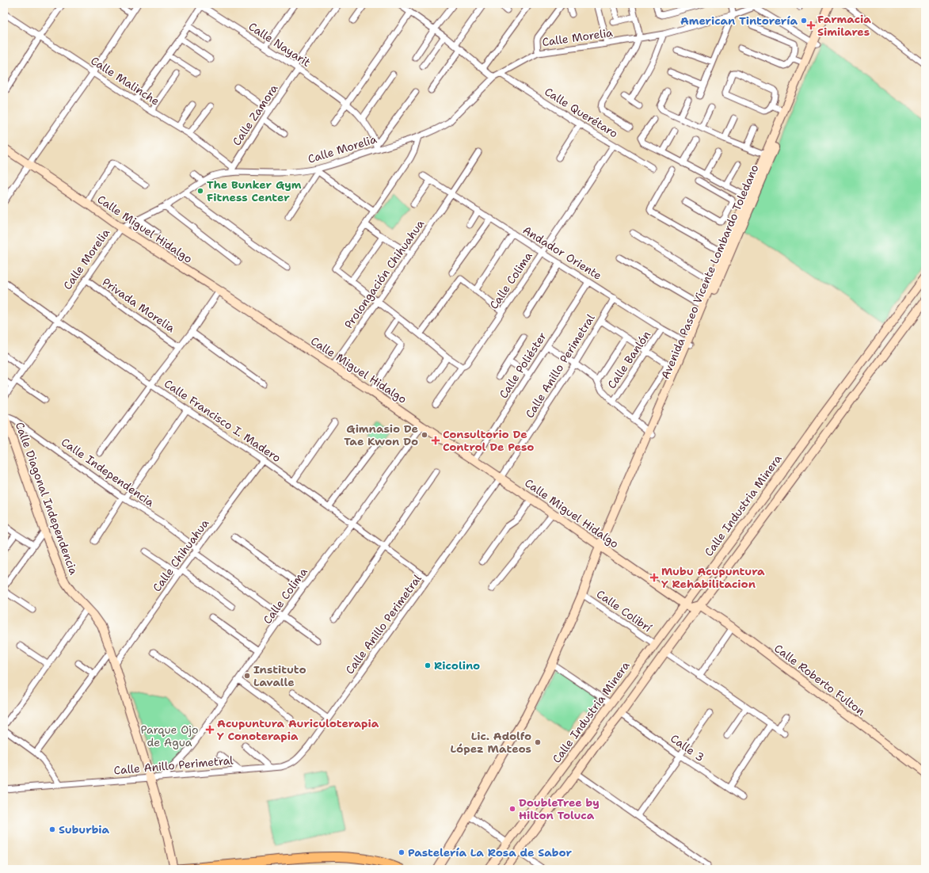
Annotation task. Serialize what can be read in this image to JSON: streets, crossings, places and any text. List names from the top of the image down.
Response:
{
  "streets": {
    "main road": [
      "Calle Miguel Hidalgo",
      "Avenida Paseo Vicente Lombardo Toledano",
      "Calle Diagonal Independencia",
      "Calle Industria Minera",
      "Calle Roberto Fulton"
    ],
    "street": [
      "Calle Morelia",
      "Calle Nayarit",
      "Calle Malinche",
      "Calle Querétaro",
      "Calle Zamora",
      "Andador Oriente",
      "Prolongación Chihuahua",
      "Calle Colima",
      "Privada Morelia",
      "Calle Banlón",
      "Calle Poliéster",
      "Calle Anillo Perimetral",
      "Calle Francisco I. Madero",
      "Calle Independencia",
      "Calle Chihuahua",
      "Calle Colibrí",
      "Calle 3"
    ]
  },
  "crossings": [
    ["Calle Morelia", "Calle Nayarit"],
    ["Calle Morelia", "Calle Malinche"],
    ["Calle Morelia", "Calle Querétaro"],
    ["Calle Morelia", "Calle Zamora"],
    ["Calle Morelia", "Calle Miguel Hidalgo"],
    ["Calle Morelia", "Privada Morelia"],
    ["Calle Morelia", "Calle Francisco I. Madero"],
    ["Calle Nayarit", "Calle Zamora"],
    ["Calle Malinche", "Calle Zamora"],
    ["Calle Querétaro", "Calle Colima"],
    ["Calle Miguel Hidalgo", "Avenida Paseo Vicente Lombardo Toledano"],
    ["Calle Miguel Hidalgo", "Prolongación Chihuahua"],
    ["Calle Miguel Hidalgo", "Calle Colima"],
    ["Calle Miguel Hidalgo", "Calle Poliéster"],
    ["Calle Miguel Hidalgo", "Calle Anillo Perimetral"],
    ["Calle Miguel Hidalgo", "Calle Industria Minera"],
    ["Calle Miguel Hidalgo", "Calle Roberto Fulton"],
    ["Andador Oriente", "Avenida Paseo Vicente Lombardo Toledano"],
    ["Andador Oriente", "Prolongación Chihuahua"],
    ["Andador Oriente", "Calle Colima"],
    ["Andador Oriente", "Calle Banlón"],
    ["Andador Oriente", "Calle Poliéster"],
    ["Andador Oriente", "Calle Anillo Perimetral"],
    ["Avenida Paseo Vicente Lombardo Toledano", "Calle Colibrí"],
    ["Calle Colima", "Calle Anillo Perimetral"],
    ["Calle Colima", "Calle Francisco I. Madero"],
    ["Calle Colima", "Calle Independencia"],
    ["Calle Anillo Perimetral", "Calle Francisco I. Madero"],
    ["Calle Anillo Perimetral", "Calle Diagonal Independencia"],
    ["Calle Francisco I. Madero", "Calle Chihuahua"],
    ["Calle Independencia", "Calle Diagonal Independencia"],
    ["Calle Independencia", "Calle Chihuahua"],
    ["Calle Diagonal Independencia", "Calle Chihuahua"],
    ["Calle Industria Minera", "Calle Colibrí"]
  ],
  "parks": ["Parque Ojo de Agua"],
  "places": {
    "other": [
      "American Tintorería",
      "The Bunker Gym Fitness Center",
      "Gimnasio De Tae Kwon Do",
      "Ricolino",
      "Instituto Lavalle",
      "Lic. Adolfo López Mateos",
      "DoubleTree by Hilton Toluca",
      "Suburbia",
      "Pastelería La Rosa de Sabor"
    ],
    "health": [
      "Farmacia Similares",
      "Consultorio De Control De Peso",
      "Mubu Acupuntura Y Rehabilitacion",
      "Acupuntura Auriculoterapia Y Conoterapia"
    ]
  }
}
